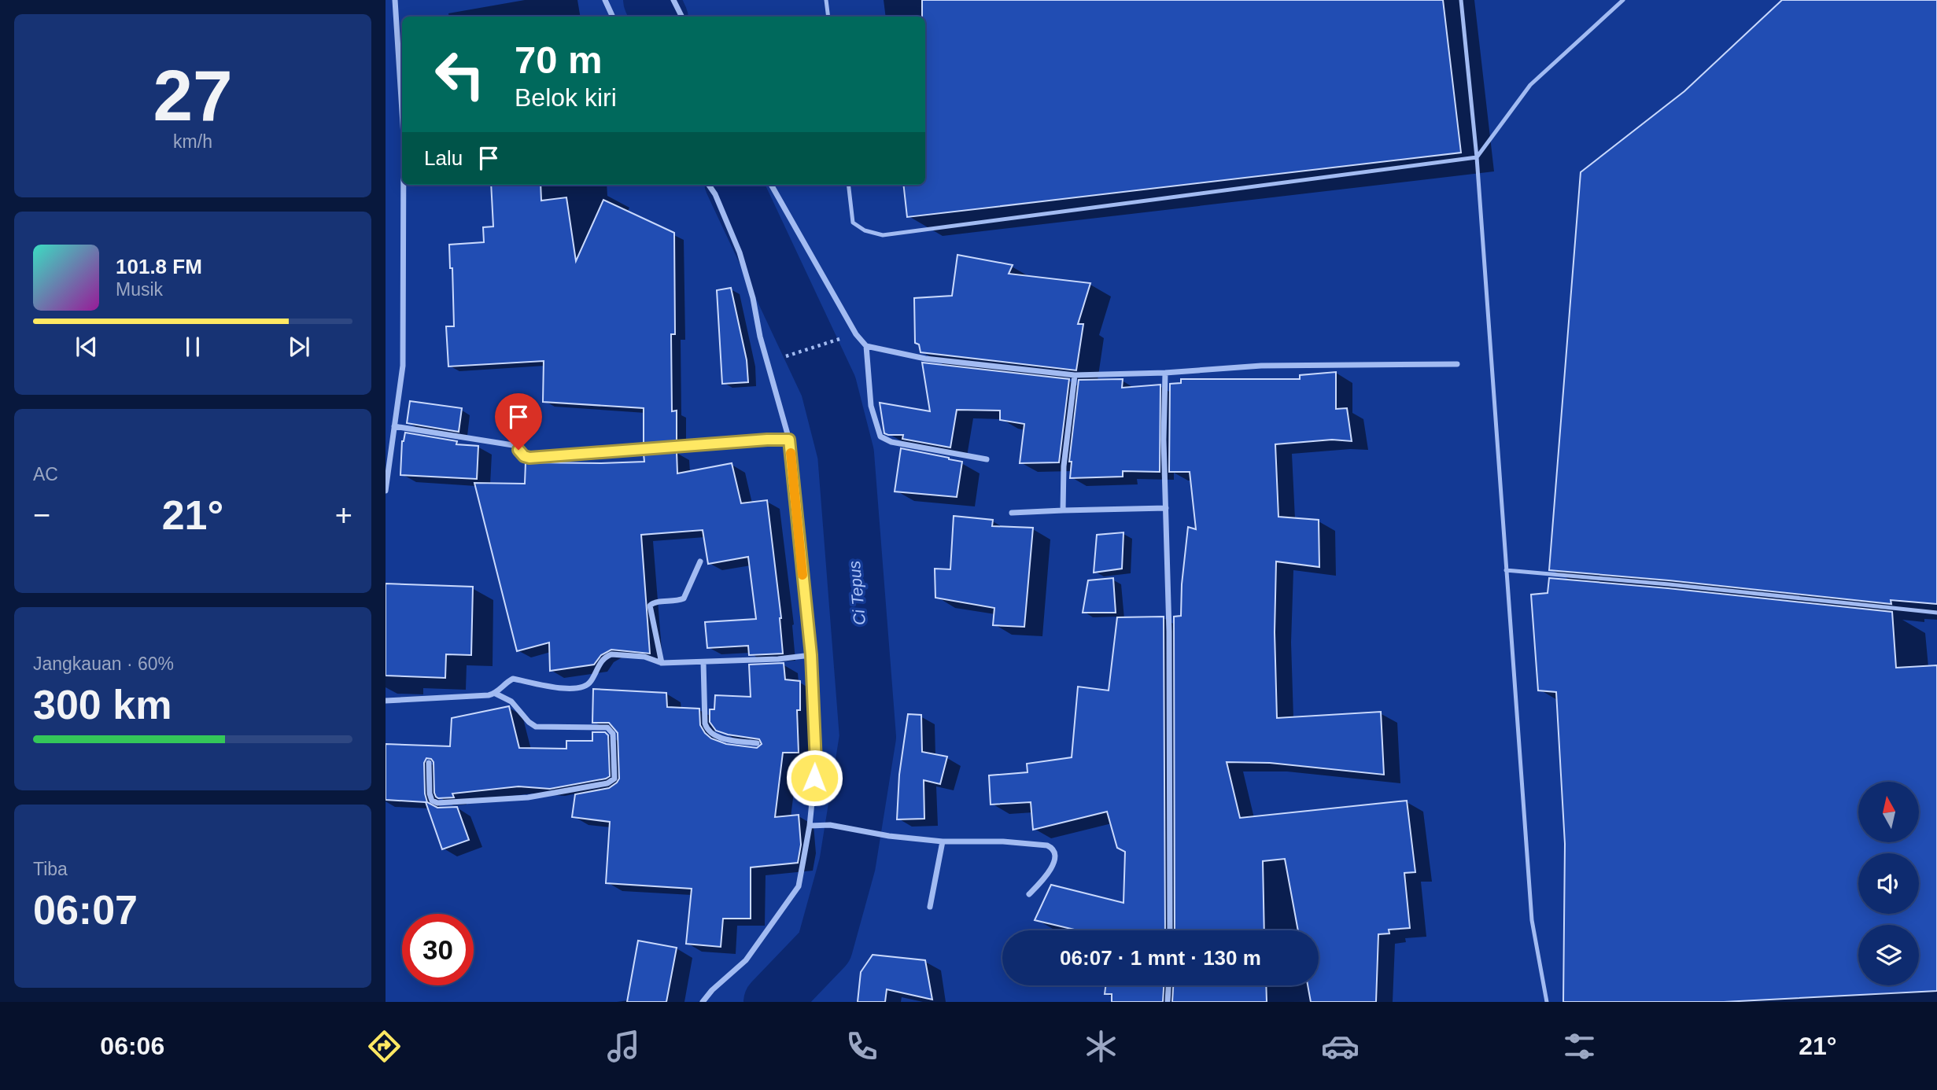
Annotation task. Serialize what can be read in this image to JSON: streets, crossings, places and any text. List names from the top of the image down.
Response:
{
  "water": ["Ci Tepus"],
  "north": "top",
  "page": {
    "tile": [
      ["27", "km/h"],
      "AC",
      ["Jangkauan · 60%", "300 km"],
      ["Tiba", "06:07"]
    ],
    "turn": ["70 m", "Belok kiri"],
    "then": "Lalu",
    "song": ["101.8 FM", "Musik"],
    "heat": ["−", "21°", "+"],
    "limit": "30",
    "trip": "06:07 · 1 mnt · 130 m",
    "tabs": ["06:06", "21°"]
  }
}
